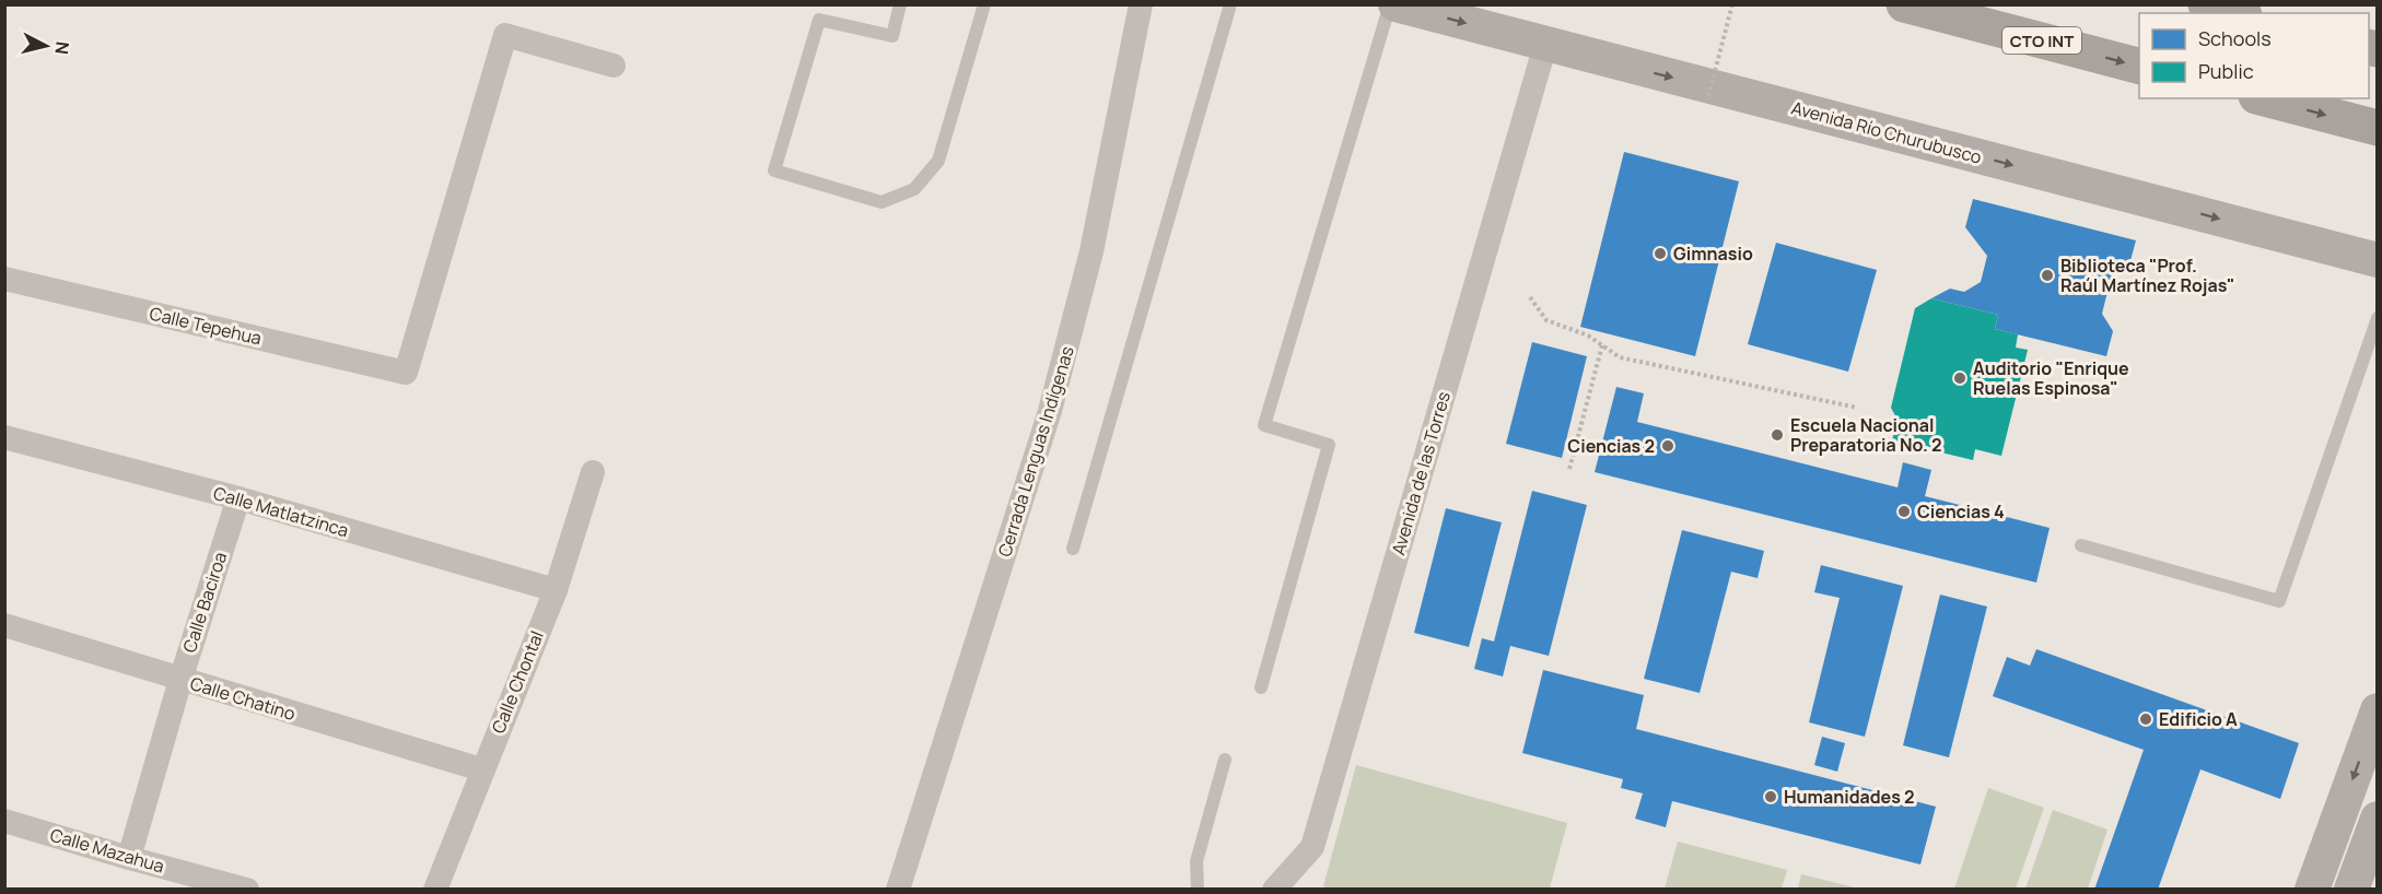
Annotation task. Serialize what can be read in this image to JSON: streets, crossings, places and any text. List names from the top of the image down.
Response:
{
  "streets": {
    "highway": ["CTO INT"],
    "main road": ["Avenida Río Churubusco"],
    "street": [
      "Calle Tepehua",
      "Cerrada Lenguas Indígenas",
      "Avenida de las Torres",
      "Calle Matlatzinca",
      "Calle Baciroa",
      "Calle Chontal",
      "Calle Chatino",
      "Calle Mazahua"
    ]
  },
  "crossings": [
    ["Avenida Río Churubusco", "Avenida de las Torres"],
    ["Calle Matlatzinca", "Calle Baciroa"],
    ["Calle Matlatzinca", "Calle Chontal"],
    ["Calle Baciroa", "Calle Chatino"],
    ["Calle Baciroa", "Calle Mazahua"],
    ["Calle Chontal", "Calle Chatino"]
  ],
  "one_way": ["Avenida Río Churubusco"],
  "places": [
    "Gimnasio",
    "Biblioteca \"Prof. Raúl Martínez Rojas\"",
    "Auditorio \"Enrique Ruelas Espinosa\"",
    "Escuela Nacional Preparatoria No. 2",
    "Ciencias 2",
    "Ciencias 4",
    "Edificio A",
    "Humanidades 2"
  ],
  "legend": ["Schools", "Public"],
  "north": "right"
}
